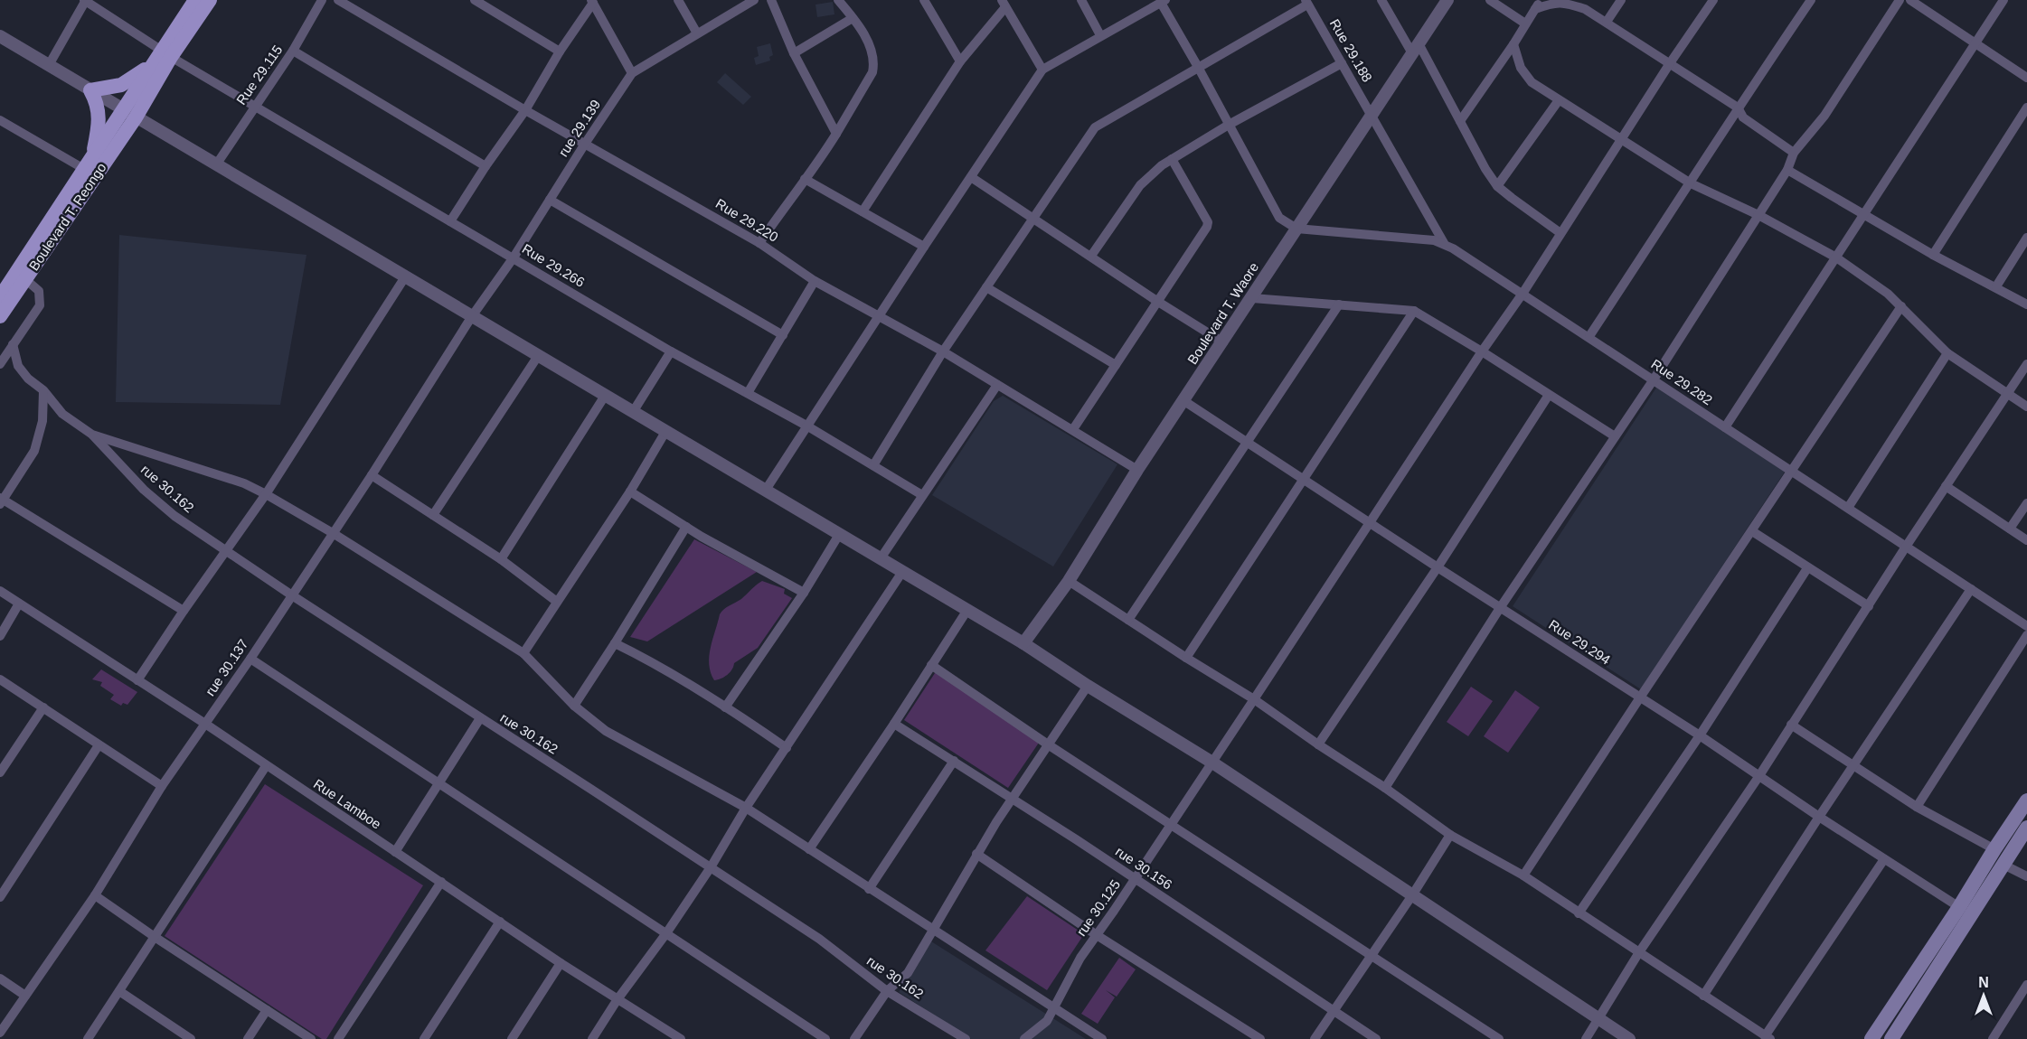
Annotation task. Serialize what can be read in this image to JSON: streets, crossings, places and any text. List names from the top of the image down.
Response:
{
  "streets": {
    "main road": ["Boulevard T. Reongo"],
    "street": [
      "Rue 29.188",
      "Rue 29.115",
      "rue 29.139",
      "Rue 29.220",
      "Rue 29.266",
      "Boulevard T. Waore",
      "Rue 29.282",
      "rue 30.162",
      "Rue 29.294",
      "rue 30.137",
      "Rue Lamboe",
      "rue 30.156",
      "rue 30.125"
    ]
  },
  "crossings": [
    ["Rue 29.188", "Boulevard T. Waore"],
    ["Rue 29.188", "Rue 29.282"],
    ["Rue 29.115", "Rue 29.266"],
    ["rue 29.139", "Rue 29.220"],
    ["rue 29.139", "Rue 29.266"],
    ["rue 29.139", "rue 30.137"],
    ["Rue 29.220", "Boulevard T. Waore"],
    ["Boulevard T. Waore", "Rue 29.282"],
    ["Boulevard T. Waore", "Rue 29.294"],
    ["Rue 29.282", "rue 30.125"],
    ["rue 30.162", "rue 30.137"],
    ["Rue 29.294", "rue 30.125"],
    ["rue 30.137", "Rue Lamboe"],
    ["rue 30.156", "rue 30.125"]
  ],
  "north": "top"
}
